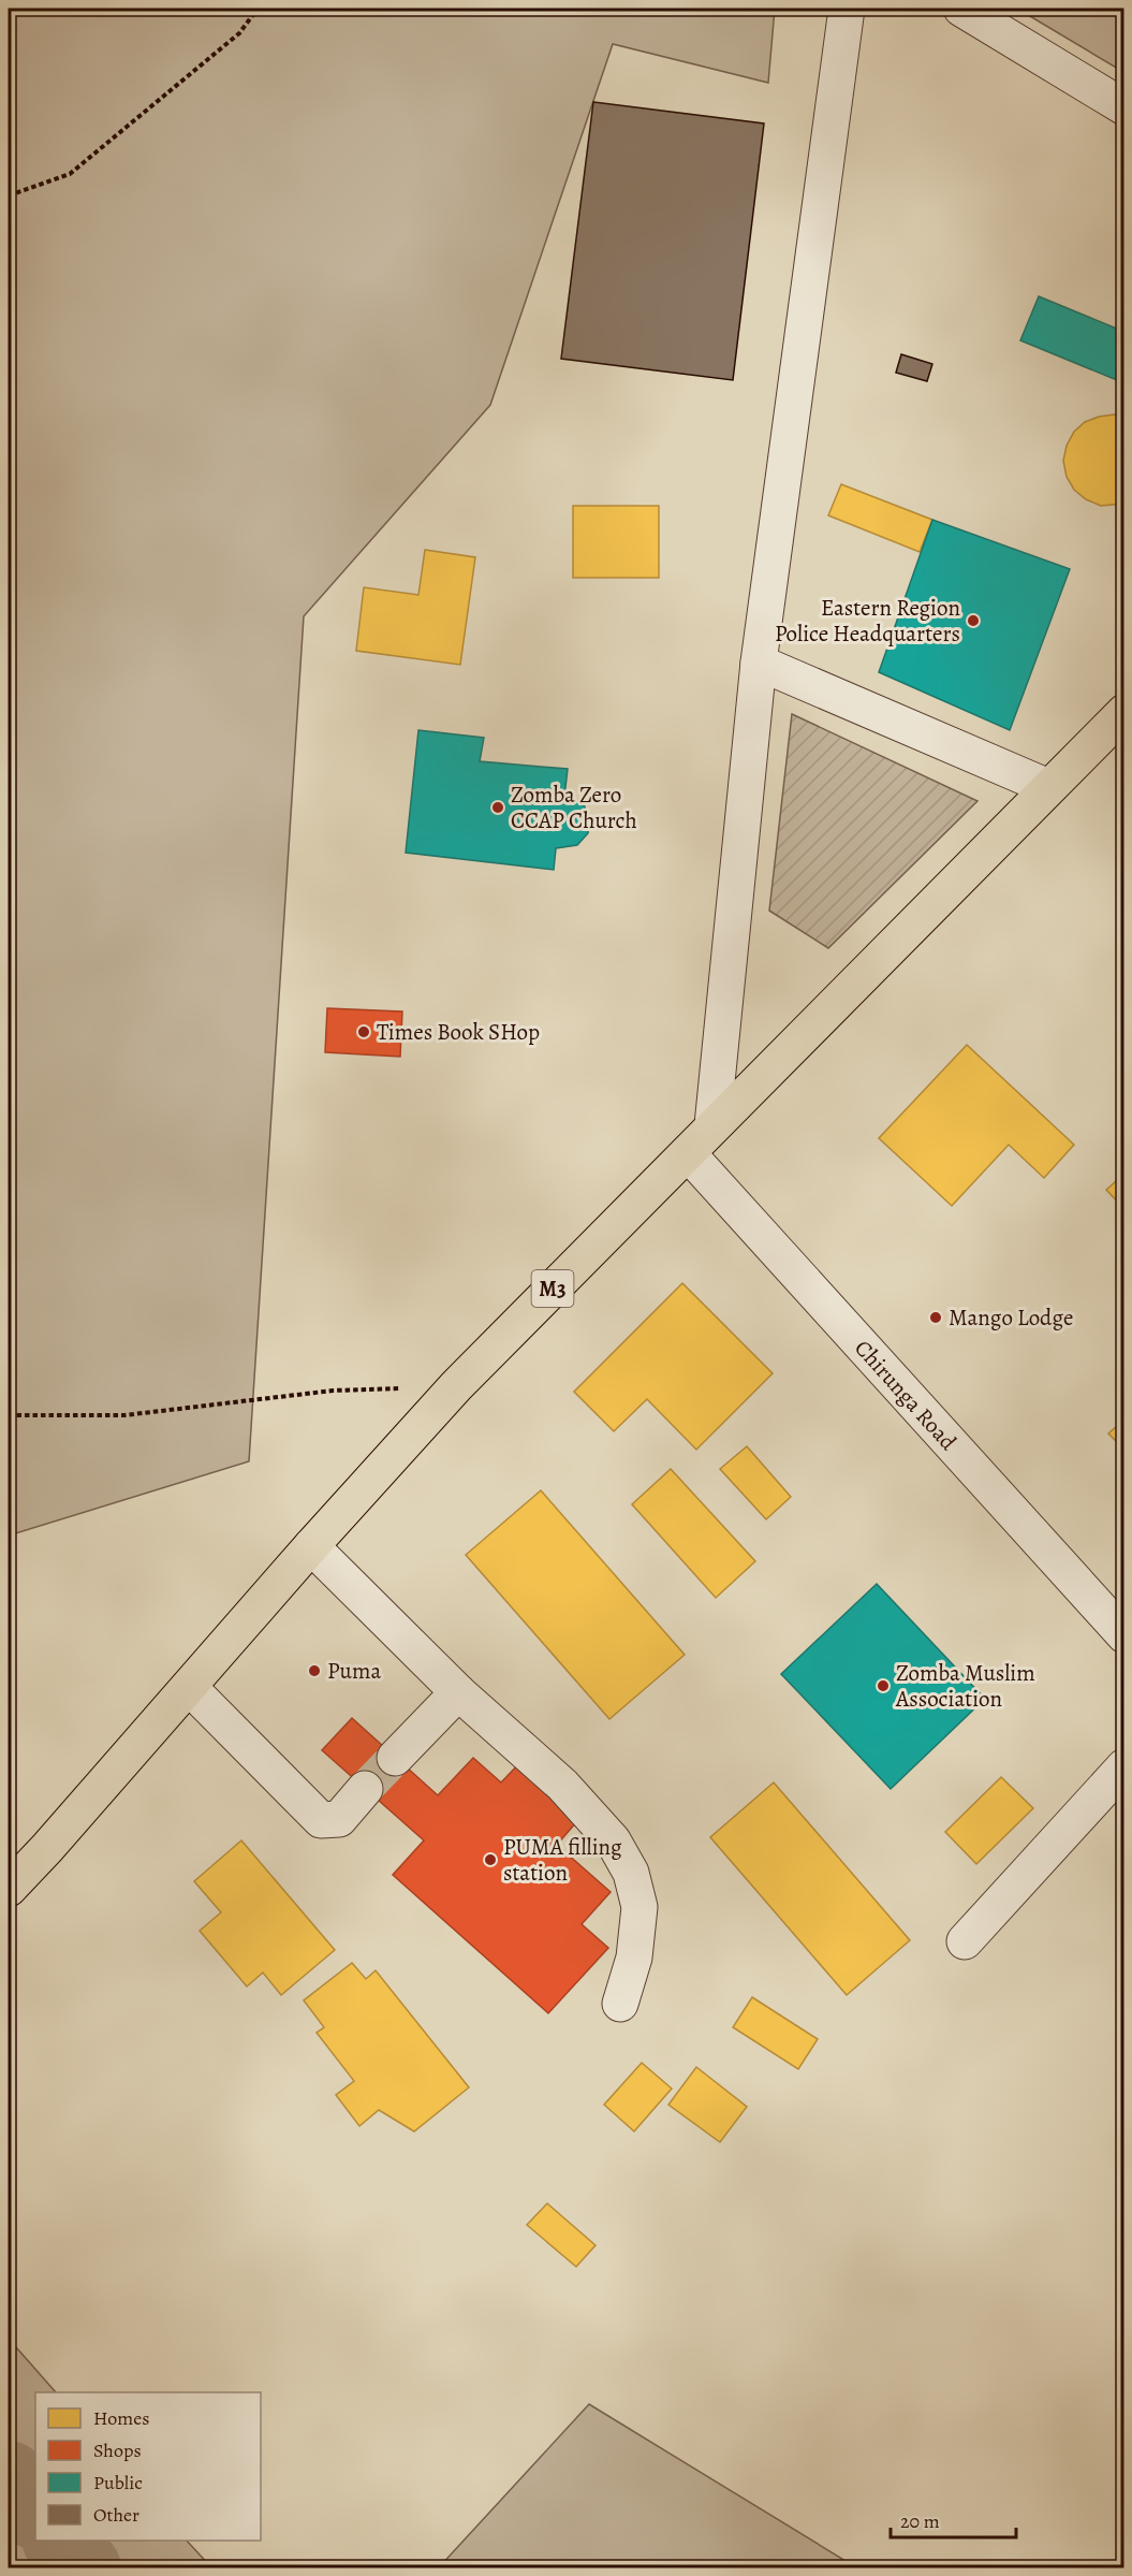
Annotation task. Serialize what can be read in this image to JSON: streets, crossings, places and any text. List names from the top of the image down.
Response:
{
  "streets": {
    "highway": ["M3"],
    "street": ["Chirunga Road"]
  },
  "crossings": [
    ["M3", "Chirunga Road"]
  ],
  "places": [
    "Eastern Region Police Headquarters",
    "Zomba Zero CCAP Church",
    "Times Book SHop",
    "Mango Lodge",
    "Puma",
    "Zomba Muslim Association",
    "PUMA filling station"
  ],
  "legend": [
    "Homes",
    "Shops",
    "Public",
    "Other"
  ],
  "scale_bar": "20 m"
}
